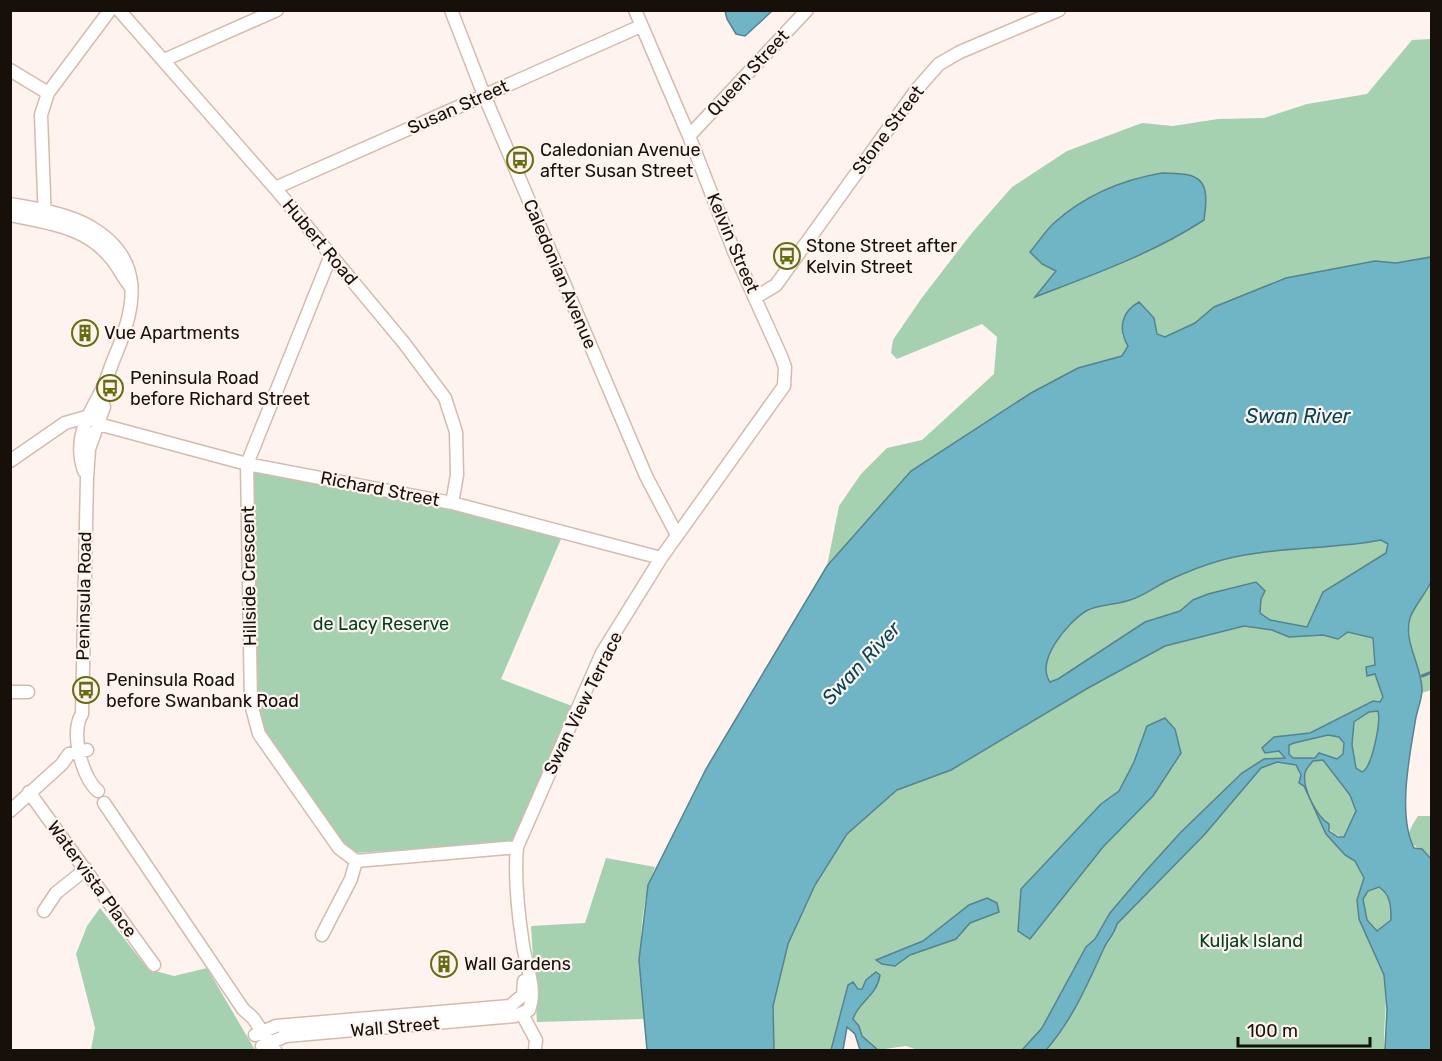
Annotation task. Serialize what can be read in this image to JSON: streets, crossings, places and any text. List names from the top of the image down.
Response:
{
  "streets": {
    "street": [
      "Queen Street",
      "Susan Street",
      "Stone Street",
      "Hubert Road",
      "Kelvin Street",
      "Caledonian Avenue",
      "Richard Street",
      "Hillside Crescent",
      "Peninsula Road",
      "Swan View Terrace",
      "Watervista Place",
      "Wall Street"
    ]
  },
  "crossings": [
    ["Queen Street", "Kelvin Street"],
    ["Susan Street", "Hubert Road"],
    ["Susan Street", "Kelvin Street"],
    ["Susan Street", "Caledonian Avenue"],
    ["Stone Street", "Kelvin Street"],
    ["Hubert Road", "Richard Street"],
    ["Hubert Road", "Hillside Crescent"],
    ["Kelvin Street", "Swan View Terrace"],
    ["Caledonian Avenue", "Swan View Terrace"],
    ["Richard Street", "Hillside Crescent"],
    ["Richard Street", "Peninsula Road"],
    ["Richard Street", "Swan View Terrace"],
    ["Peninsula Road", "Wall Street"],
    ["Swan View Terrace", "Wall Street"]
  ],
  "water": ["Swan River"],
  "parks": ["de Lacy Reserve", "Kuljak Island"],
  "places": {
    "bus stop": [
      "Caledonian Avenue after Susan Street",
      "Stone Street after Kelvin Street",
      "Peninsula Road before Richard Street",
      "Peninsula Road before Swanbank Road"
    ],
    "building": ["Vue Apartments", "Wall Gardens"]
  },
  "scale_bar": "100 m"
}
